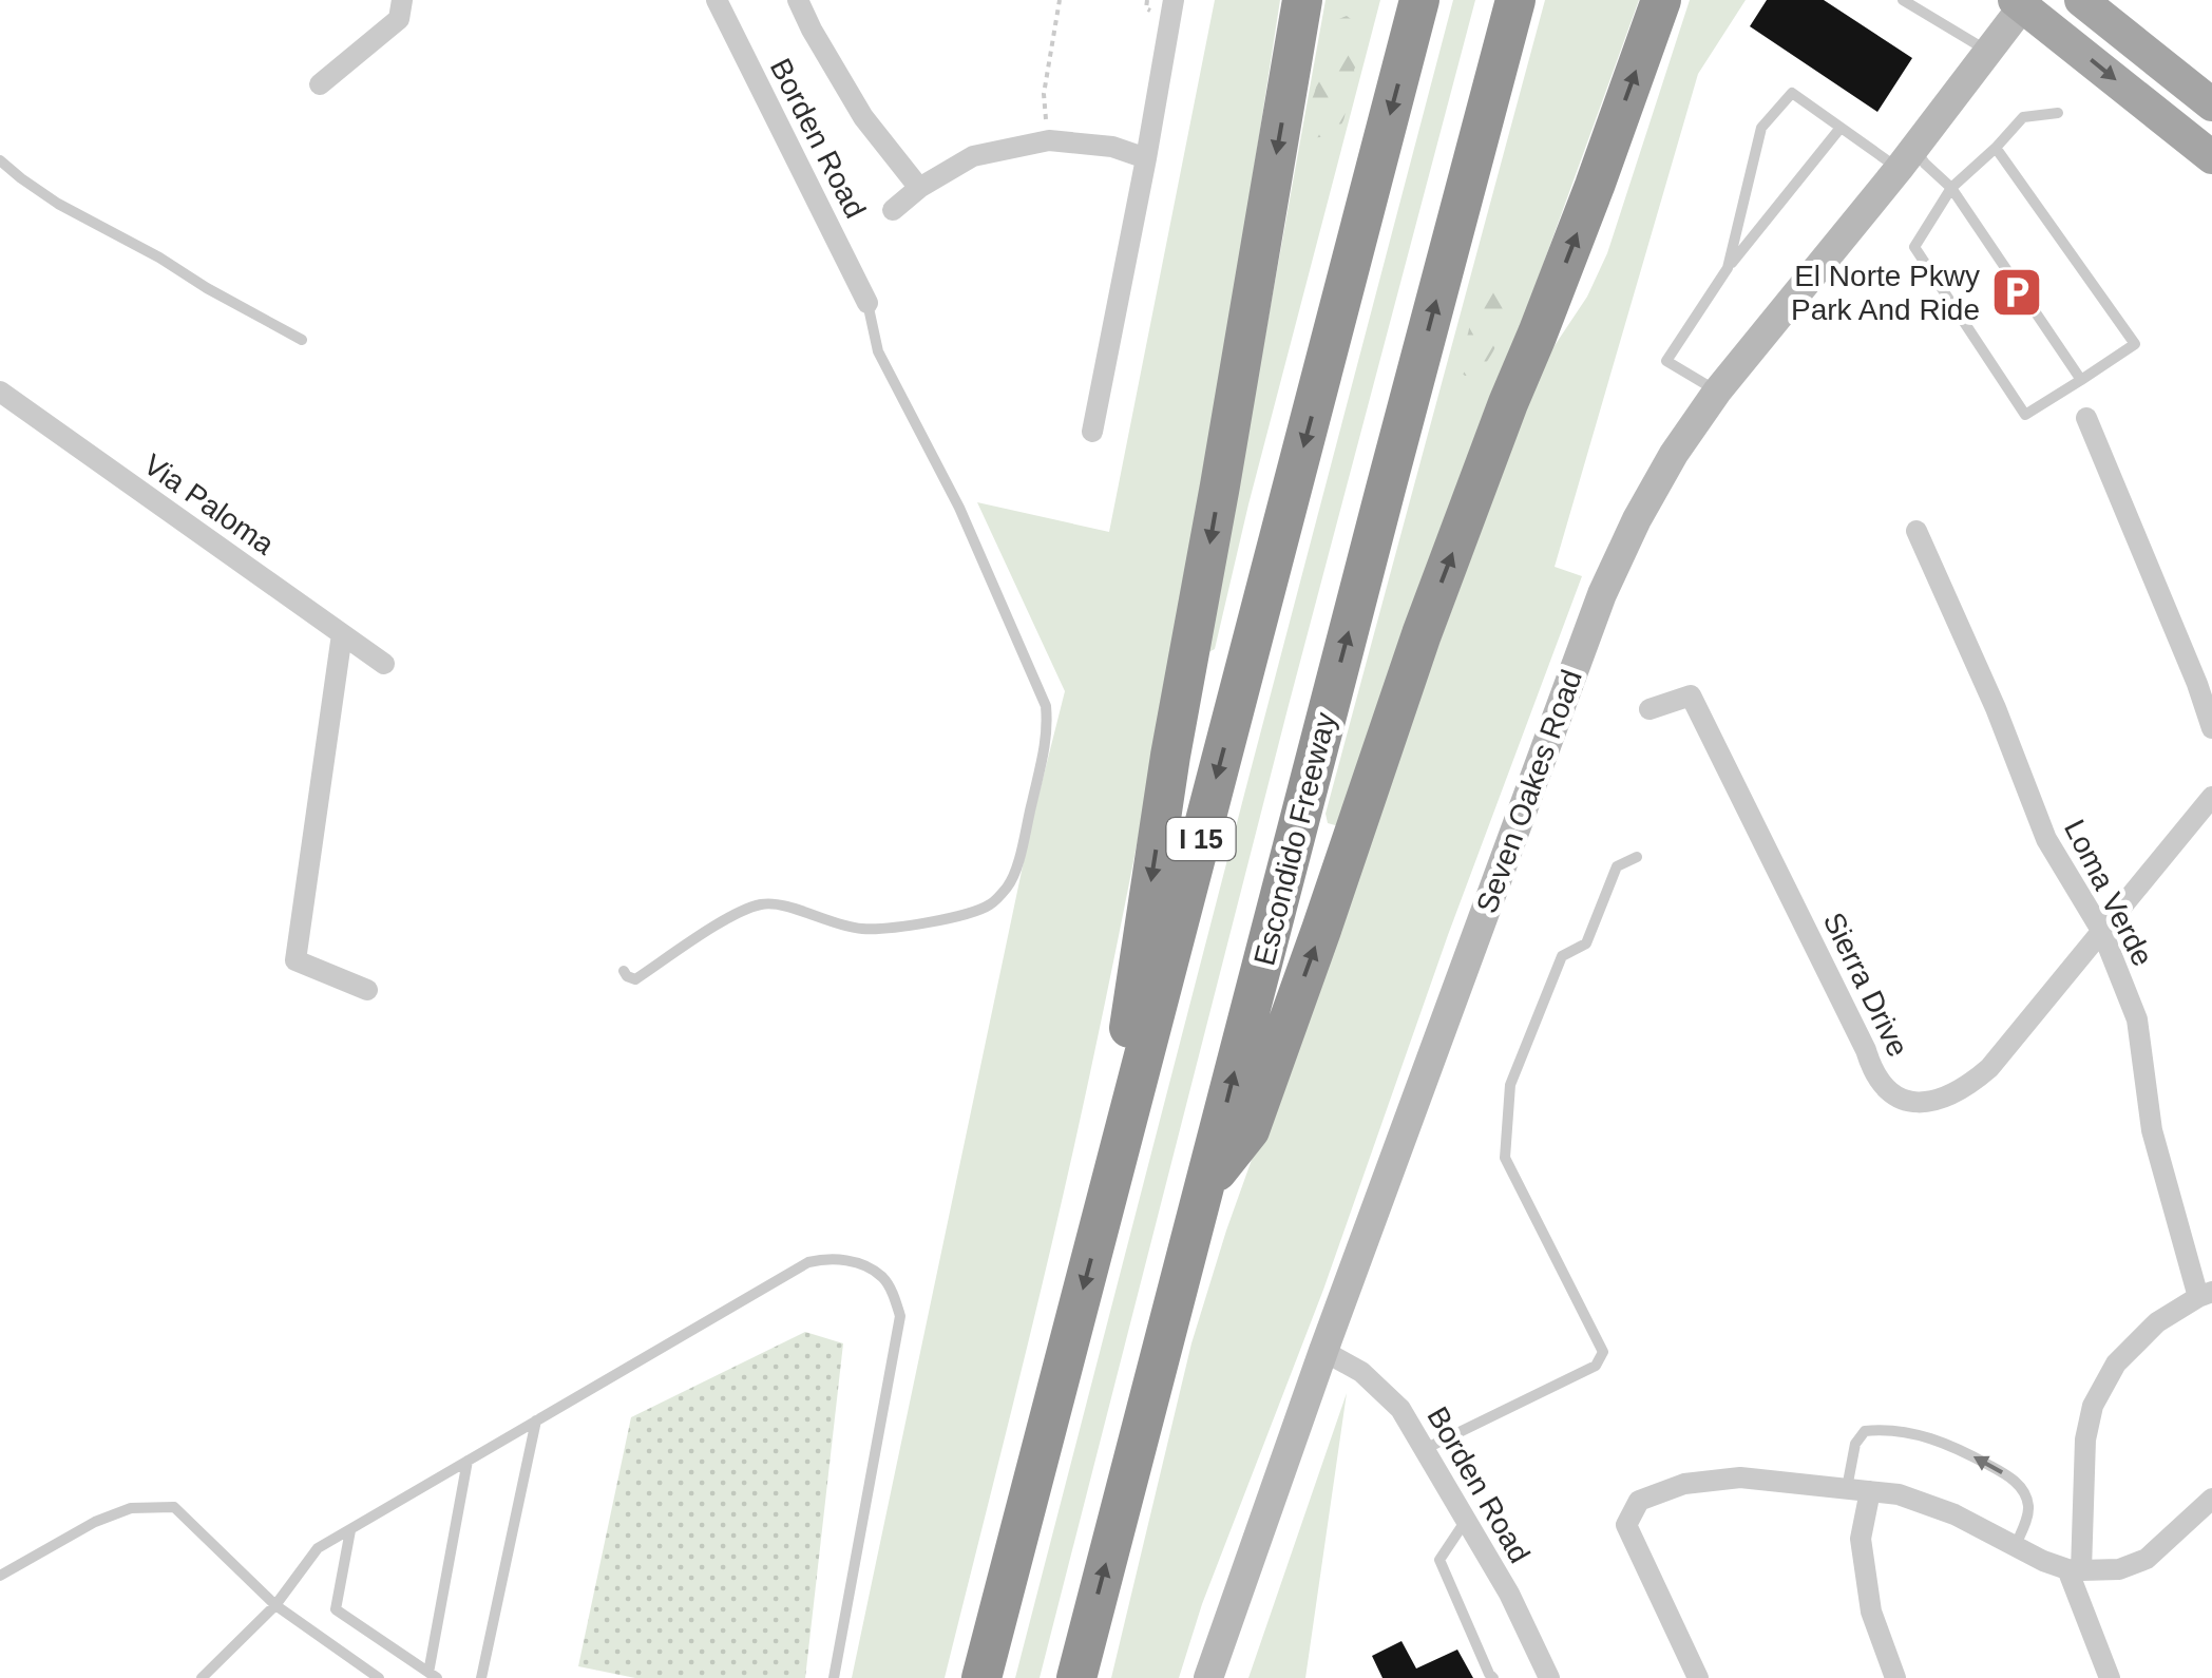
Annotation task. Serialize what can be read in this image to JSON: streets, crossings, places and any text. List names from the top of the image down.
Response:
{
  "streets": {
    "highway": ["I 15", "Escondido Freeway"],
    "street": [
      "Borden Road",
      "Via Paloma",
      "Seven Oakes Road",
      "Loma Verde",
      "Sierra Drive"
    ]
  },
  "crossings": [
    ["Borden Road", "Seven Oakes Road"],
    ["Loma Verde", "Sierra Drive"]
  ],
  "places": {
    "parking": ["El Norte Pkwy Park And Ride"]
  }
}
